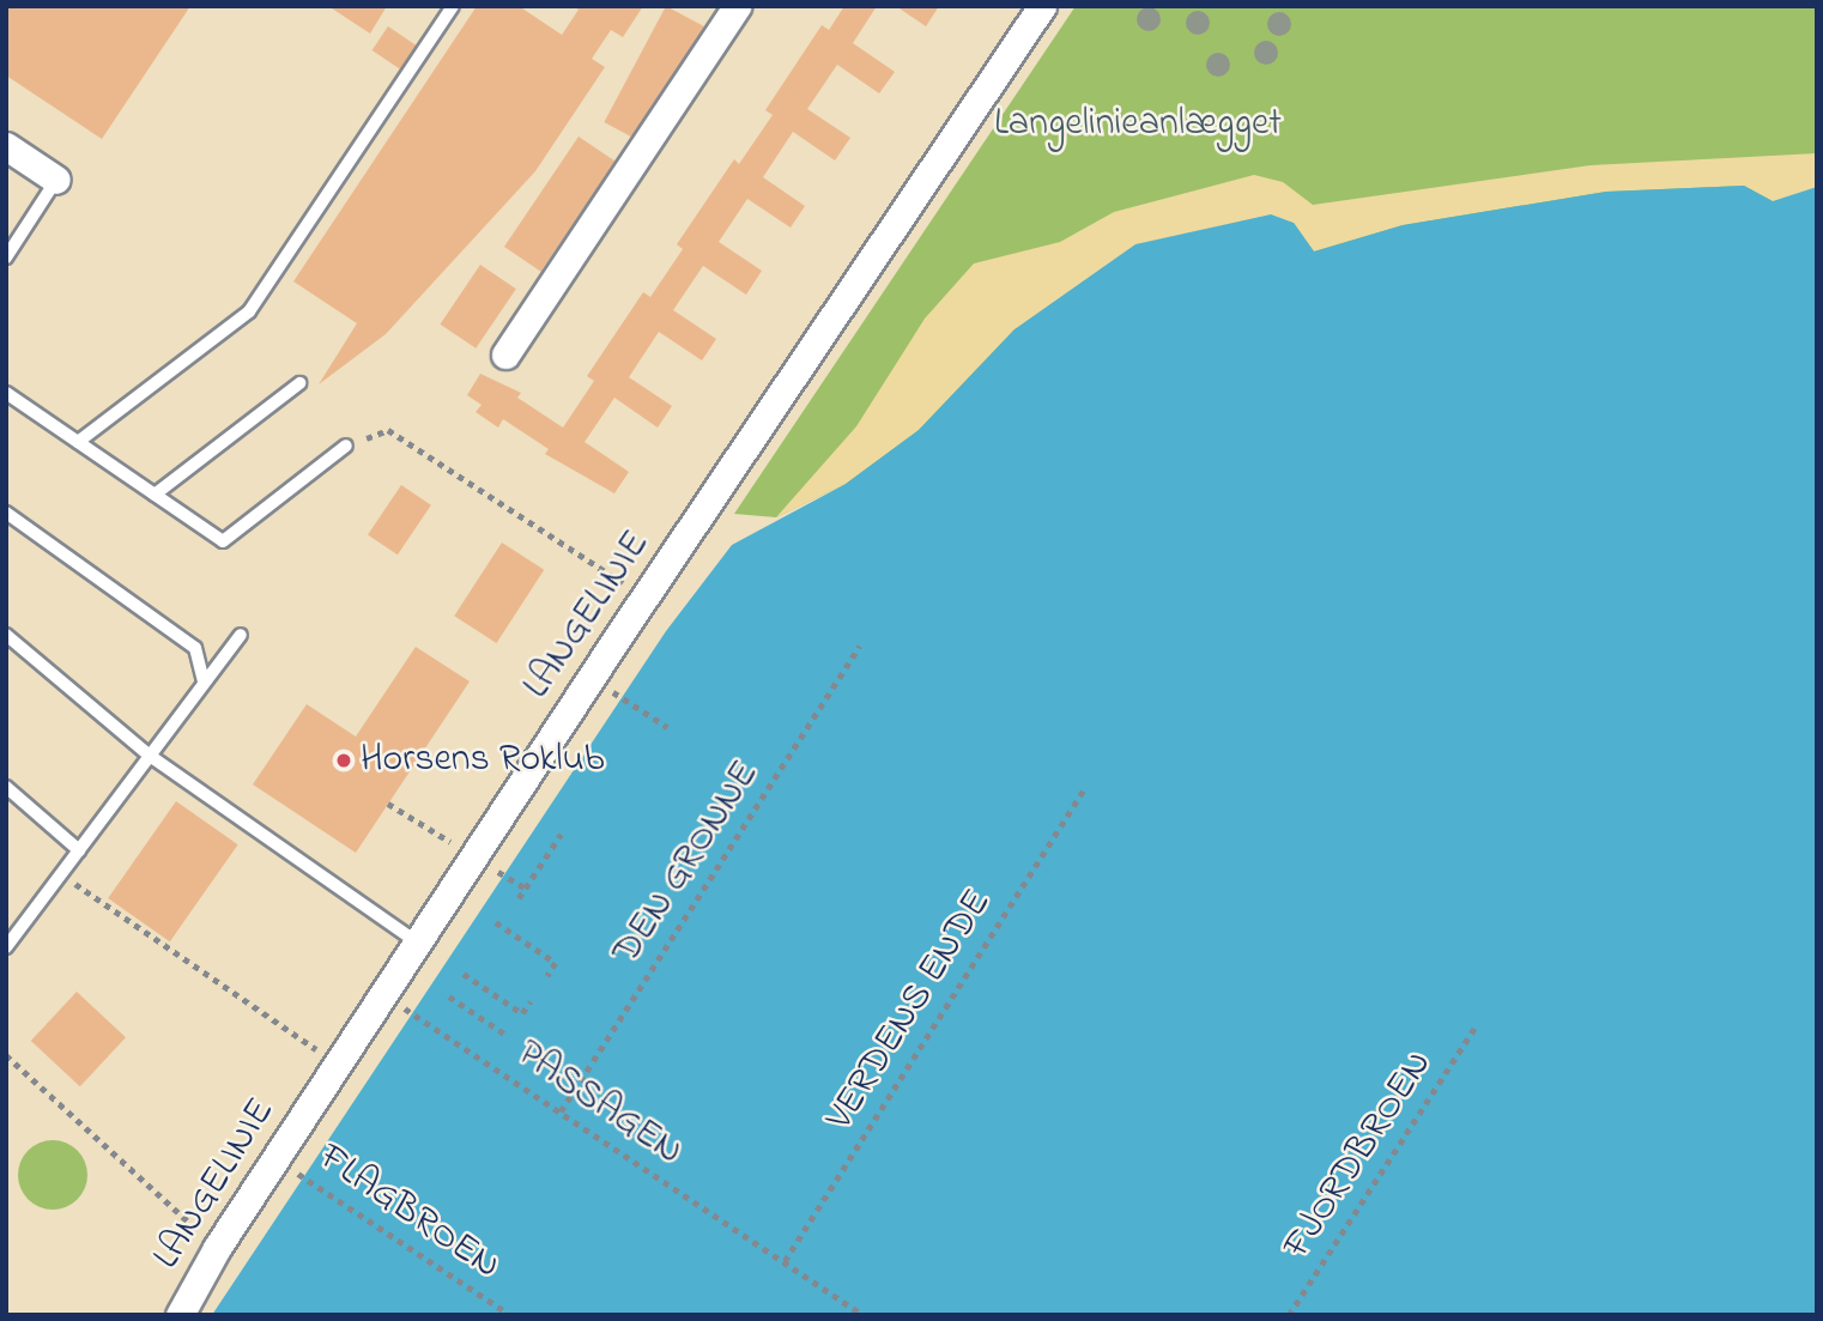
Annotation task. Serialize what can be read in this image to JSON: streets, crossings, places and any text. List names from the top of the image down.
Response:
{
  "streets": {
    "street": ["LANGELINIE"],
    "path": [
      "DEN GRONNE",
      "VERDENS ENDE",
      "PASSAGEN",
      "FJORDBROEN",
      "FLAGBROEN"
    ]
  },
  "crossings": [
    ["LANGELINIE", "PASSAGEN"],
    ["LANGELINIE", "FLAGBROEN"],
    ["DEN GRONNE", "PASSAGEN"],
    ["VERDENS ENDE", "PASSAGEN"]
  ],
  "parks": ["Langelinieanlægget"],
  "places": ["Horsens Roklub"]
}
